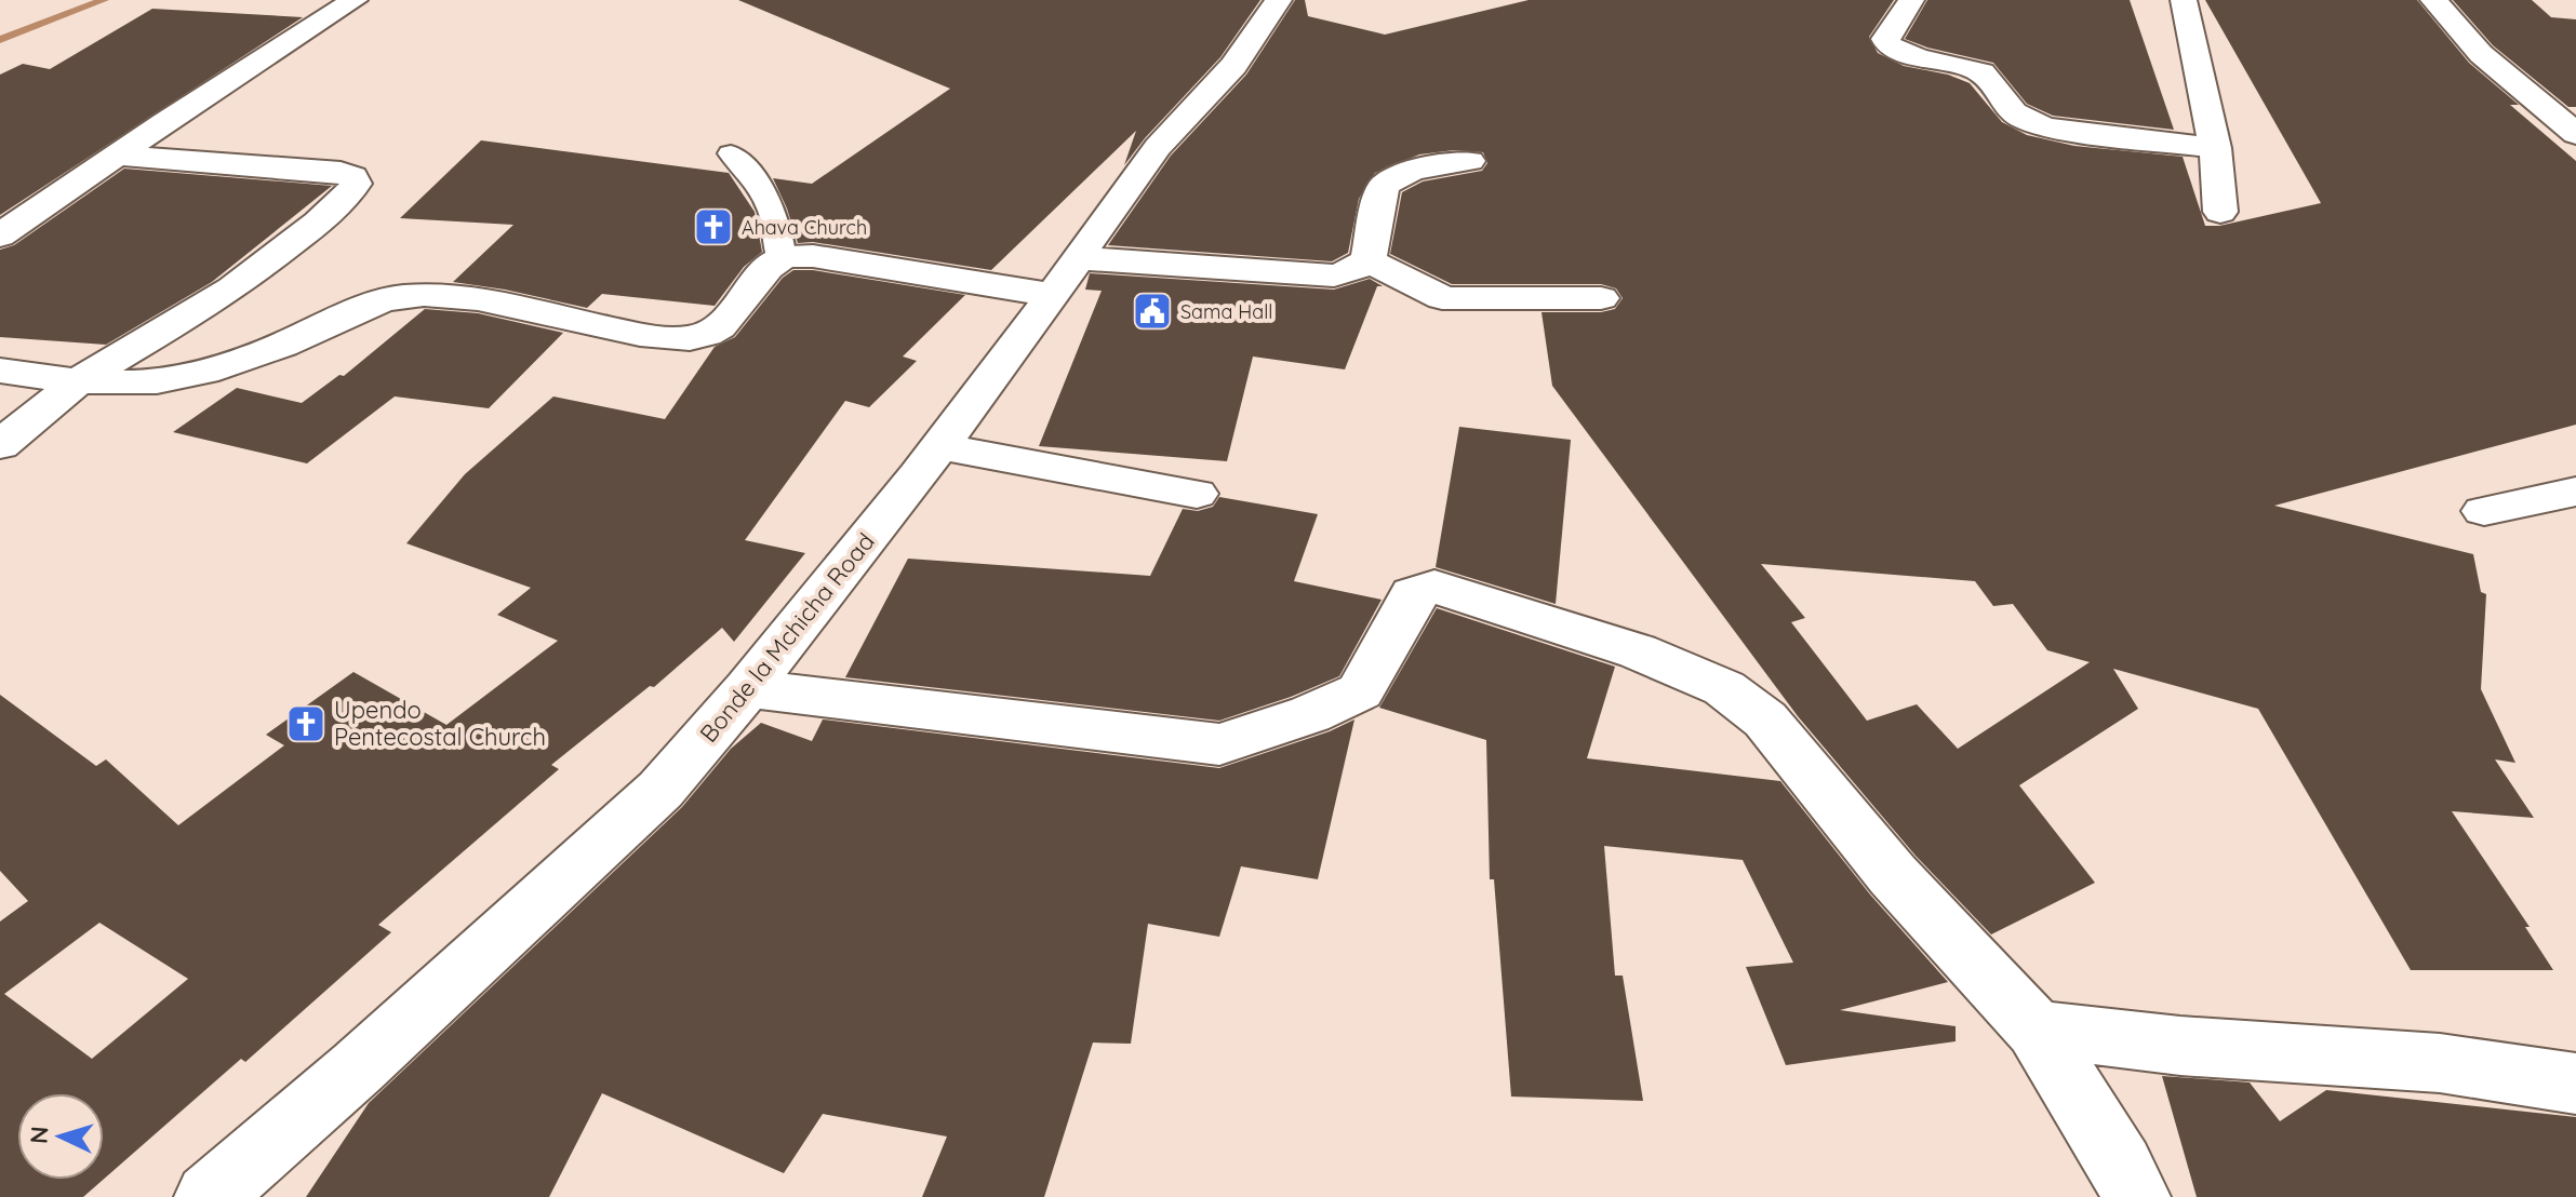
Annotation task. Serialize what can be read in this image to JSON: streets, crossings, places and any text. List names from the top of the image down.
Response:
{
  "streets": {
    "street": ["Bonde la Mchicha Road"]
  },
  "places": {
    "church": ["Ahava Church", "Upendo Pentecostal Church"],
    "public building": ["Sama Hall"]
  },
  "north": "left"
}
